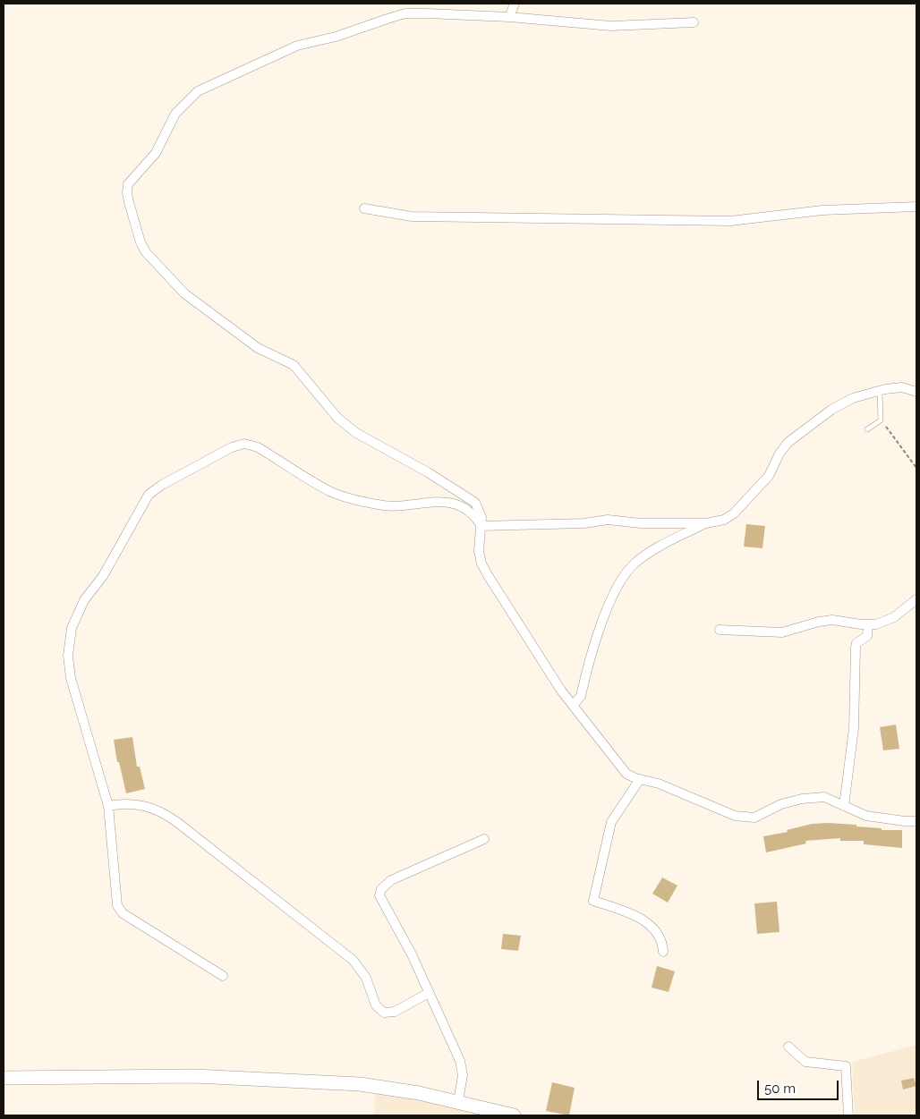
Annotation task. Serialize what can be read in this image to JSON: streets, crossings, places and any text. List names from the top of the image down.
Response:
{
  "scale_bar": "50 m"
}
